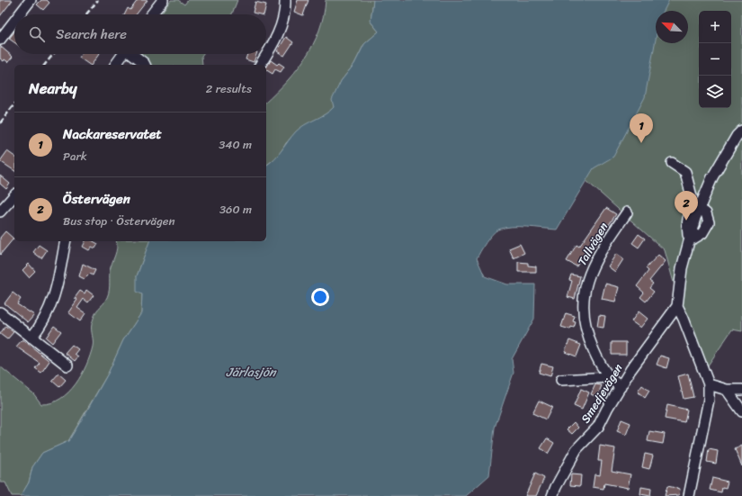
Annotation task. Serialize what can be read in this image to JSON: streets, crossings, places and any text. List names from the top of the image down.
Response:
{
  "streets": {
    "street": ["Tallvägen", "Smedjevägen"]
  },
  "crossings": [
    ["Tallvägen", "Smedjevägen"]
  ],
  "water": ["Järlasjön"],
  "north": "top left",
  "page": {
    "map_buttons": ["+", "−"],
    "search": "Search here",
    "heading": ["Nearby", "2 results"],
    "list": [
      {
        "mark": "1",
        "name": "Nackareservatet",
        "note": "Park",
        "value": "340 m"
      },
      {
        "mark": "2",
        "name": "Östervägen",
        "note": "Bus stop · Östervägen",
        "value": "360 m"
      }
    ],
    "pins": ["1", "2"]
  }
}
